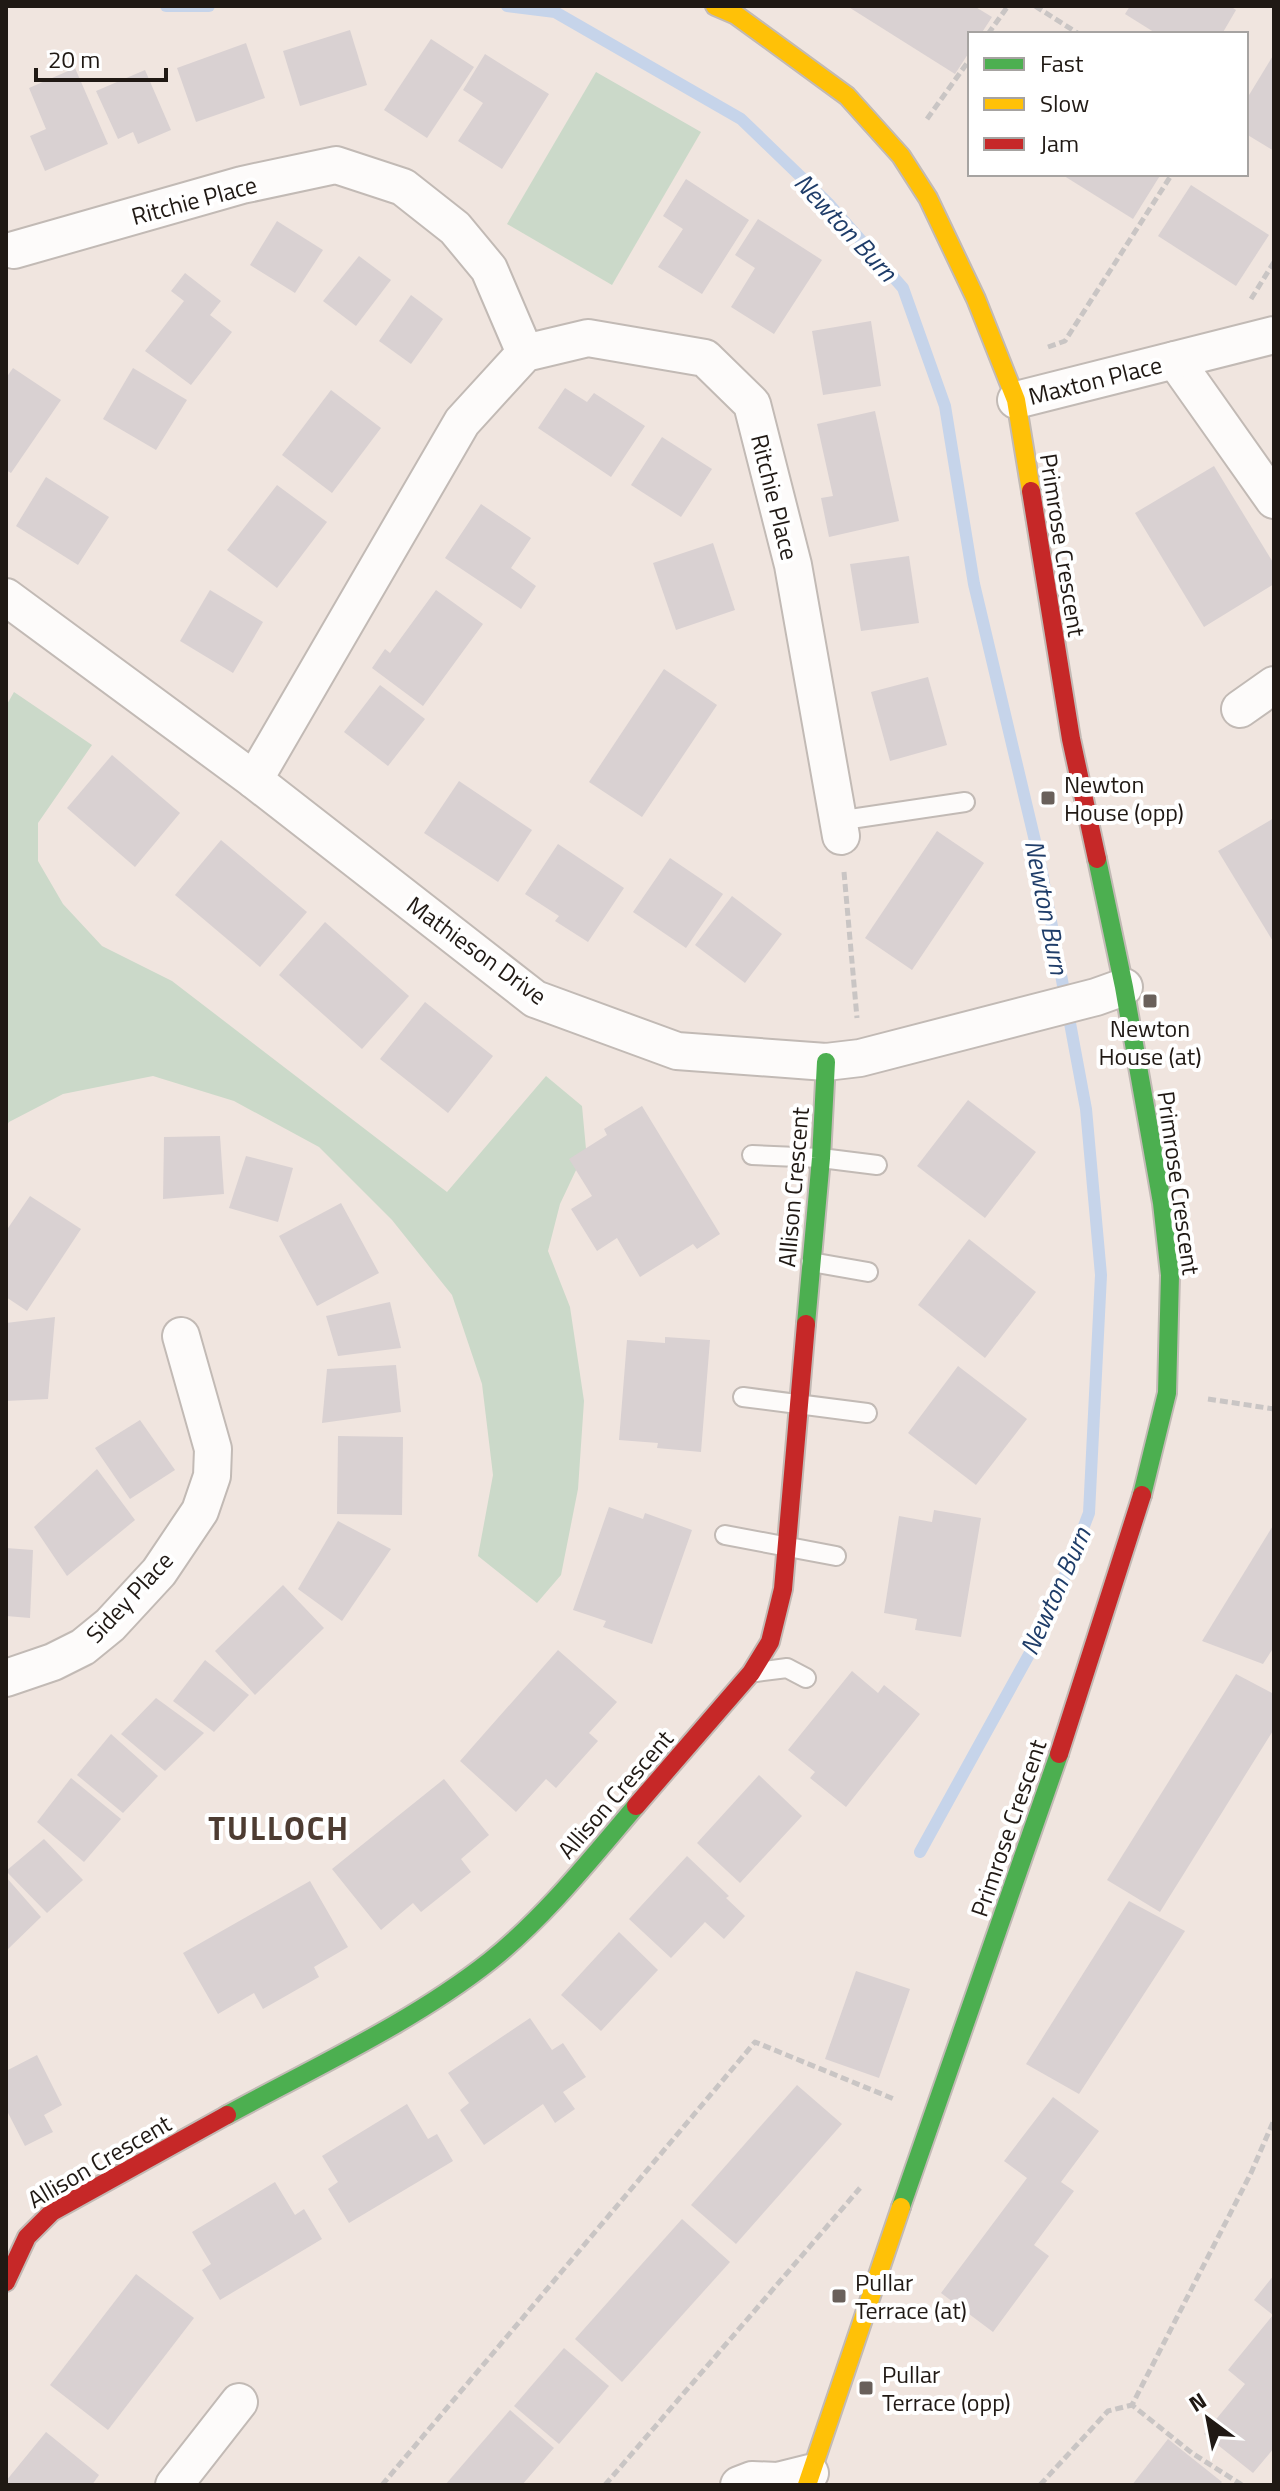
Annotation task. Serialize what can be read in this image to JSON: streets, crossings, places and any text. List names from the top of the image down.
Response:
{
  "streets": {
    "street": [
      "Ritchie Place",
      "Maxton Place",
      "Primrose Crescent",
      "Mathieson Drive",
      "Allison Crescent",
      "Sidey Place"
    ]
  },
  "crossings": [
    ["Maxton Place", "Primrose Crescent"],
    ["Primrose Crescent", "Mathieson Drive"],
    ["Mathieson Drive", "Allison Crescent"]
  ],
  "districts": ["TULLOCH"],
  "water": ["Newton Burn"],
  "places": {
    "transit": [
      "Newton House (opp)",
      "Newton House (at)",
      "Pullar Terrace (at)",
      "Pullar Terrace (opp)"
    ]
  },
  "legend": ["Fast", "Slow", "Jam"],
  "scale_bar": "20 m",
  "north": "top left"
}
